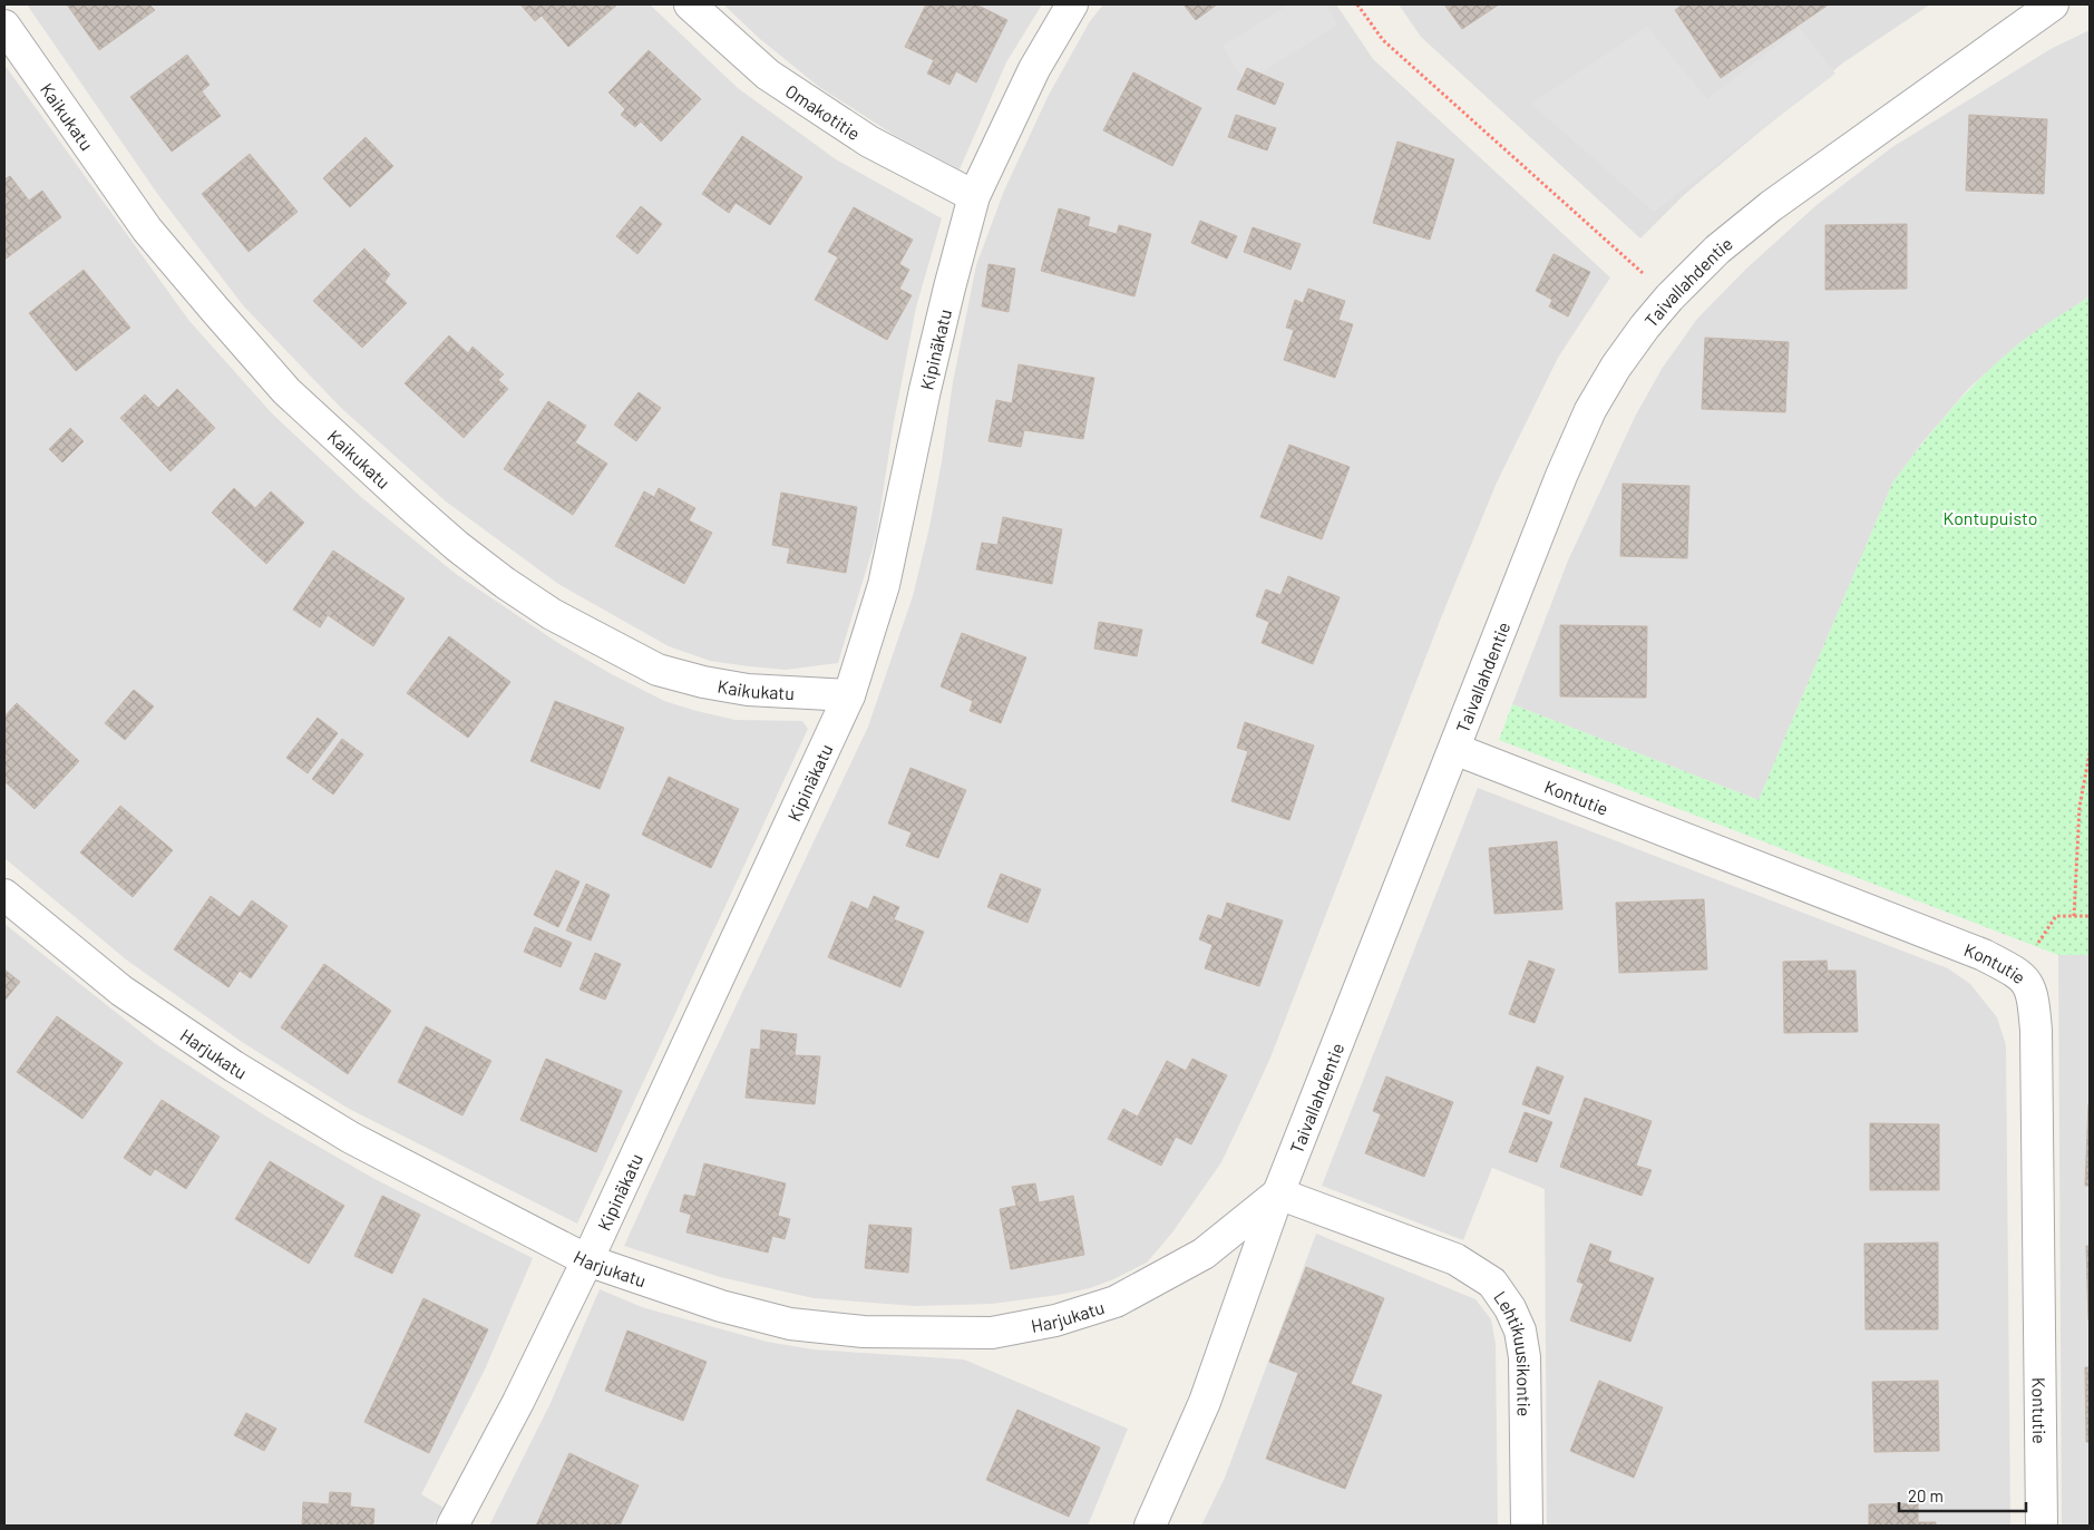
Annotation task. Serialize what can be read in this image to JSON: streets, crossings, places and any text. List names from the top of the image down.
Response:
{
  "streets": {
    "street": [
      "Omakotitie",
      "Kaikukatu",
      "Taivallahdentie",
      "Kipinäkatu",
      "Kontutie",
      "Harjukatu",
      "Lehtikuusikontie"
    ]
  },
  "crossings": [
    ["Omakotitie", "Kipinäkatu"],
    ["Kaikukatu", "Kipinäkatu"],
    ["Taivallahdentie", "Kontutie"],
    ["Taivallahdentie", "Harjukatu"],
    ["Taivallahdentie", "Lehtikuusikontie"],
    ["Kipinäkatu", "Harjukatu"],
    ["Harjukatu", "Lehtikuusikontie"]
  ],
  "parks": ["Kontupuisto"],
  "scale_bar": "20 m"
}
